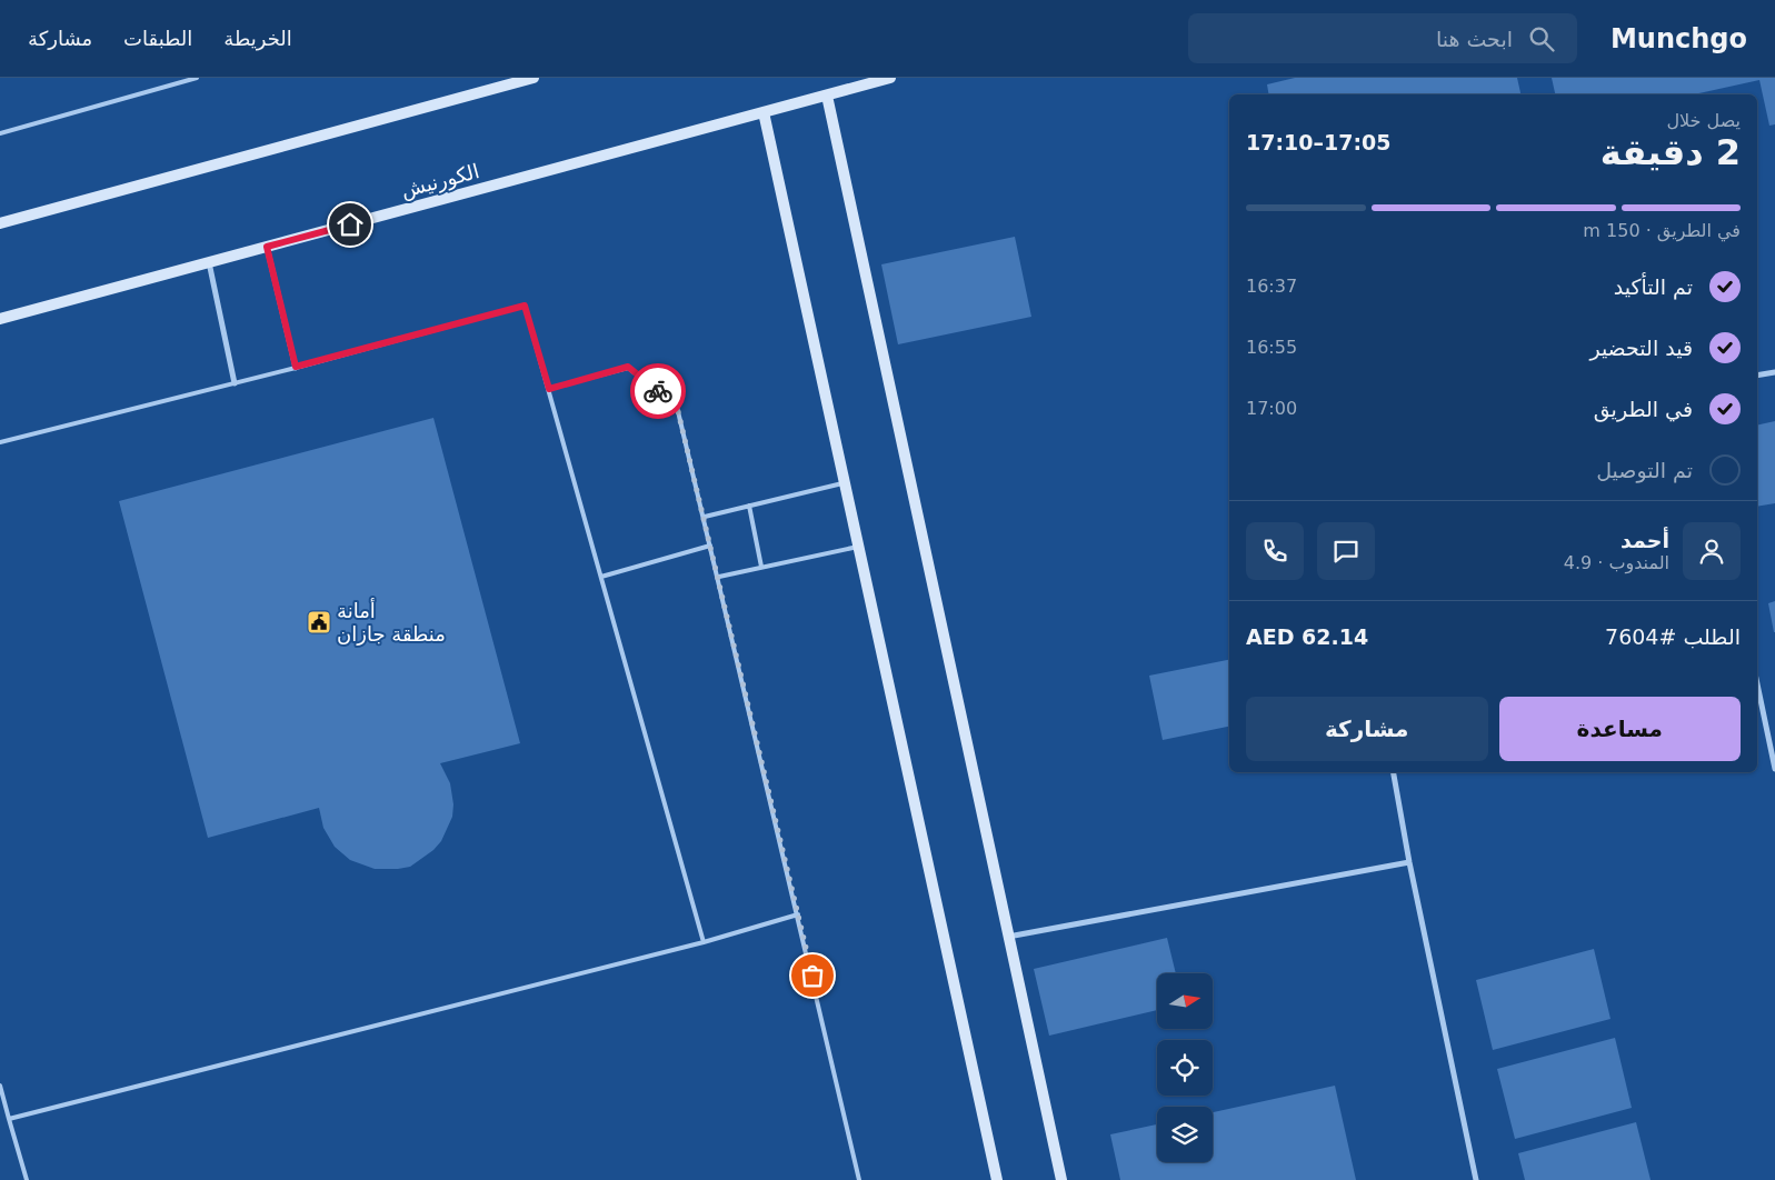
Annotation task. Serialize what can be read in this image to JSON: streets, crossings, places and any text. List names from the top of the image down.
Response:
{
  "streets": {
    "main road": ["الكورنيش"]
  },
  "places": {
    "public building": ["أمانة منطقة جازان"]
  },
  "north": "right",
  "page": {
    "header": "Munchgo",
    "search": "ابحث هنا",
    "nav": ["الخريطة", "الطبقات", "مشاركة"],
    "heading": ["2 دقيقة", "يصل خلال", "17:05–17:10"],
    "panel": [
      "أحمد",
      "المندوب · 4.9",
      "الطلب #7604",
      "AED 62.14"
    ],
    "bar": "في الطريق · 150 m",
    "list": [
      ["تم التأكيد", "16:37"],
      ["قيد التحضير", "16:55"],
      ["في الطريق", "17:00"],
      "تم التوصيل"
    ],
    "buttons": ["مساعدة", "مشاركة"]
  }
}
